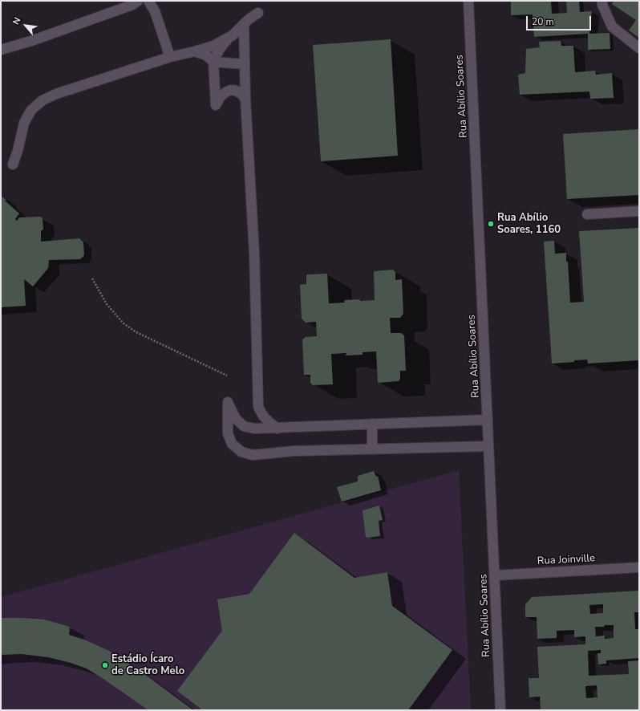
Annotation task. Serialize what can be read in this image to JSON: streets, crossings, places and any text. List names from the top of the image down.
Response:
{
  "streets": {
    "street": ["Rua Abílio Soares", "Rua Joinville"]
  },
  "crossings": [
    ["Rua Abílio Soares", "Rua Joinville"]
  ],
  "places": ["Rua Abílio Soares, 1160", "Estádio Ícaro de Castro Melo"],
  "scale_bar": "20 m",
  "north": "top left"
}
